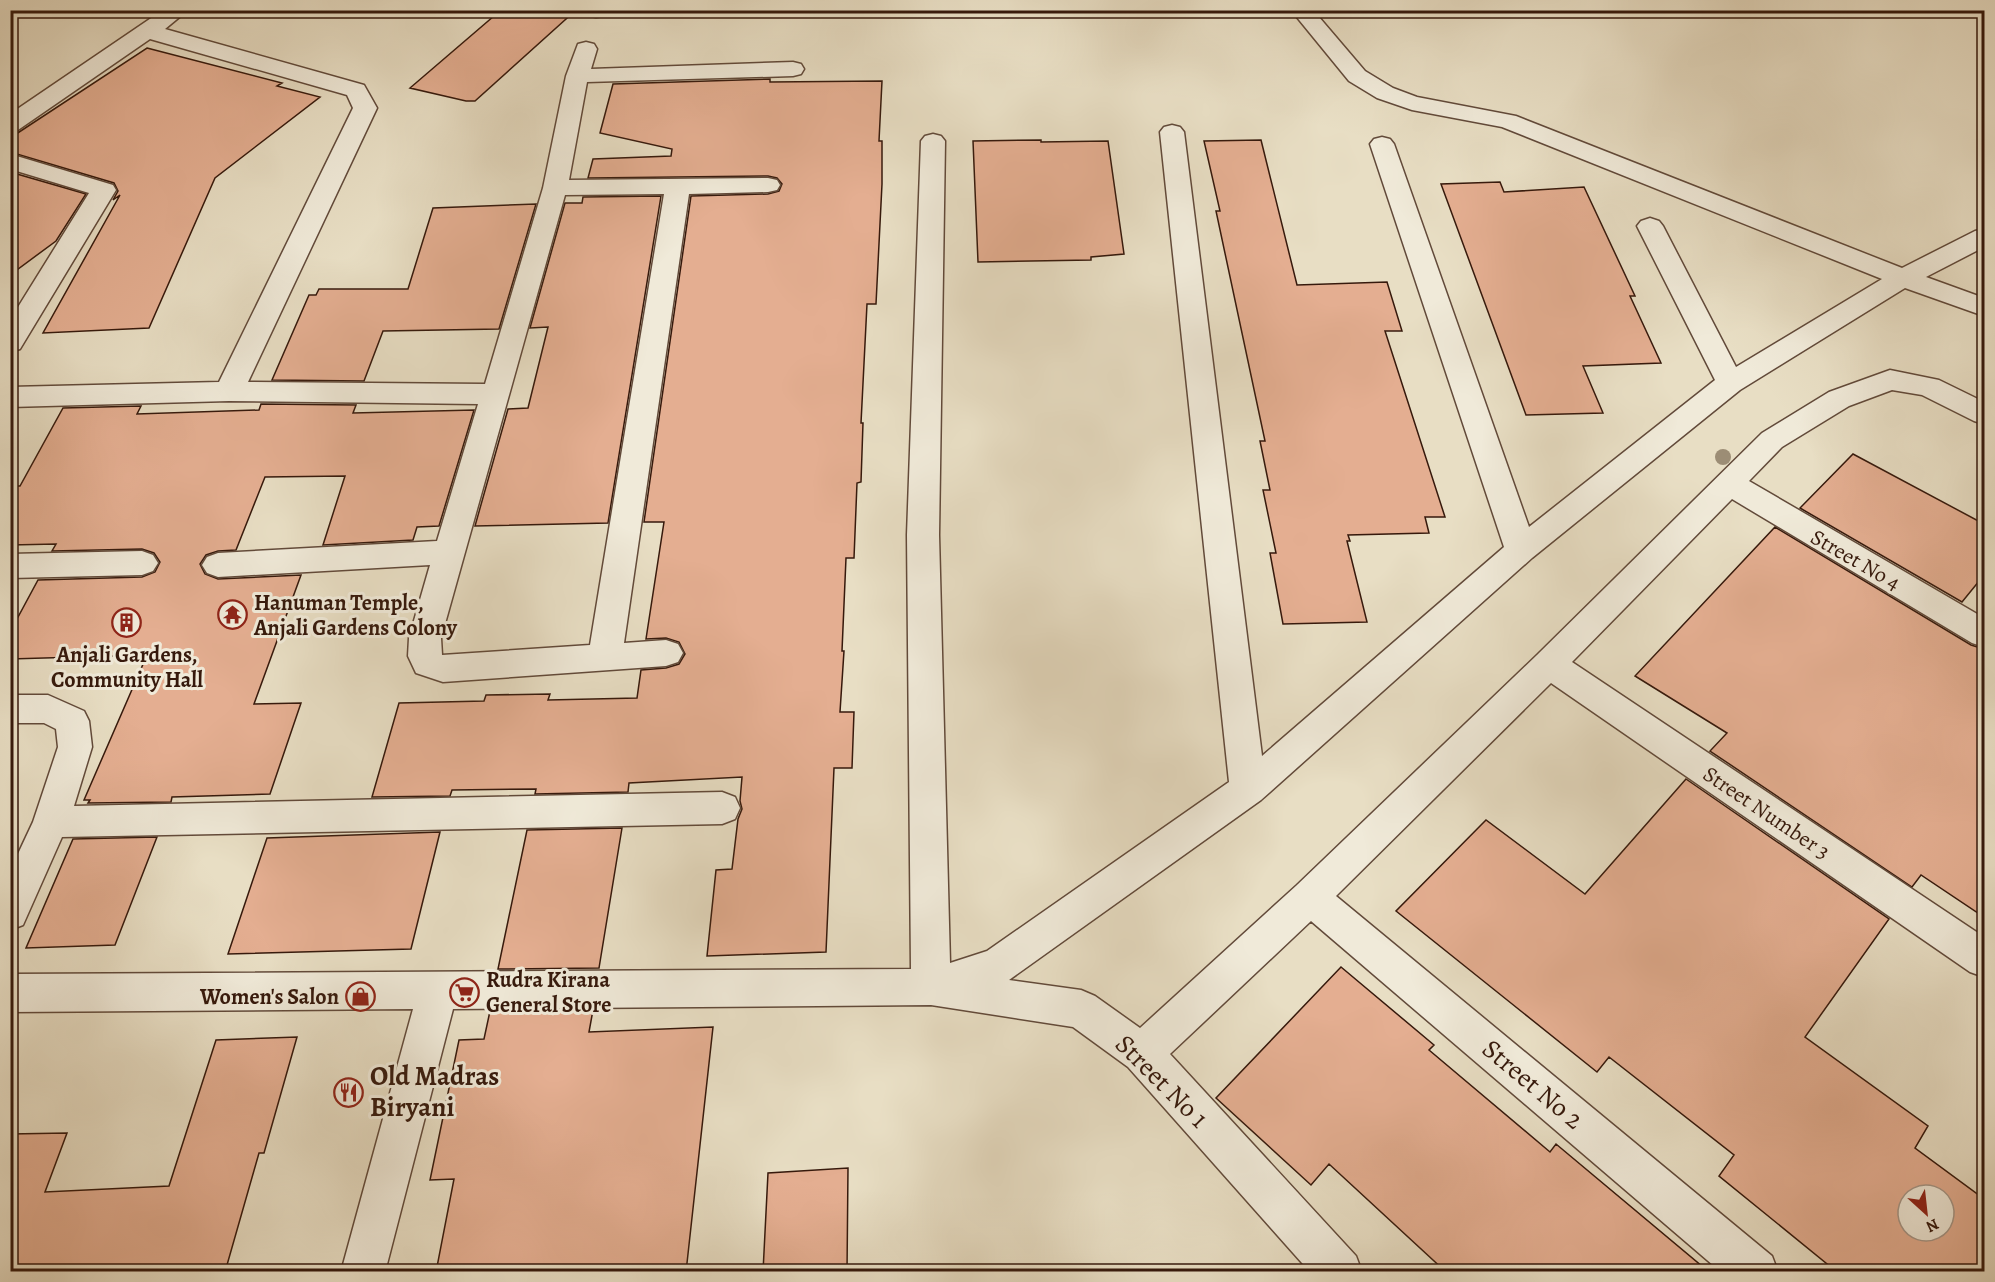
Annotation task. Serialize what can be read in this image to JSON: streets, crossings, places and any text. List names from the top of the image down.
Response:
{
  "streets": {
    "street": [
      "Street No 4",
      "Street Number 3",
      "Street No 1",
      "Street No 2"
    ]
  },
  "places": {
    "temple": ["Hanuman Temple, Anjali Gardens Colony"],
    "building": ["Anjali Gardens, Community Hall"],
    "supermarket": ["Rudra Kirana General Store"],
    "shop": ["Women's Salon"],
    "restaurant": ["Old Madras Biryani"]
  },
  "north": "bottom right"
}
